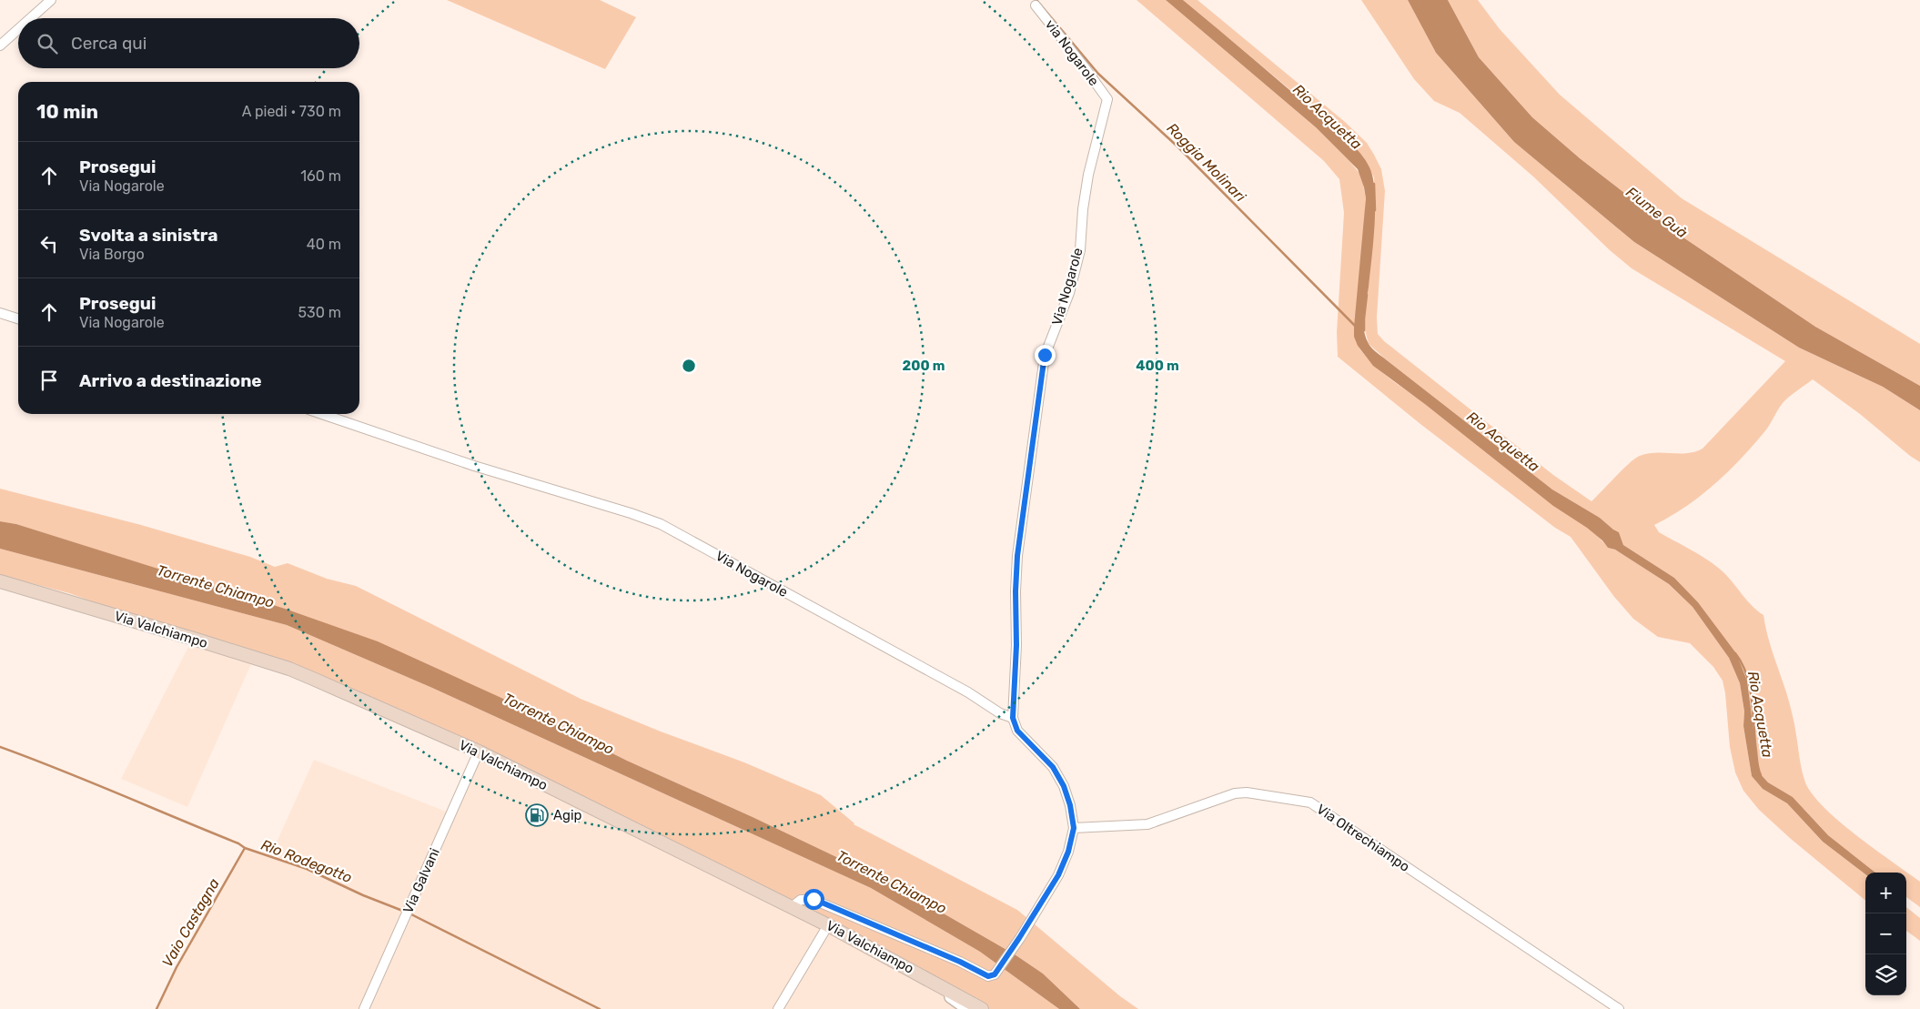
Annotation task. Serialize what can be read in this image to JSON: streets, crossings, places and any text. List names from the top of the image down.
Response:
{
  "streets": {
    "main road": ["Via Valchiampo"],
    "street": [
      "via Nogarole",
      "Via Nogarole",
      "Via Oltrechiampo",
      "Via Galvani"
    ]
  },
  "crossings": [
    ["via Nogarole", "Via Nogarole"],
    ["Via Valchiampo", "Via Galvani"]
  ],
  "water": [
    "Rio Acquetta",
    "Roggia Molinari",
    "Fiume Guà",
    "Torrente Chiampo",
    "Rio Rodegotto",
    "Vaio Castagna"
  ],
  "places": {
    "fuel station": ["Agip"]
  },
  "page": {
    "search": "Cerca qui",
    "heading": ["10 min", "A piedi · 730 m"],
    "list": [
      ["Prosegui", "Via Nogarole", "160 m"],
      ["Svolta a sinistra", "Via Borgo", "40 m"],
      ["Prosegui", "Via Nogarole", "530 m"],
      "Arrivo a destinazione"
    ],
    "map_buttons": ["+", "−"]
  },
  "rings": ["200 m", "400 m"]
}
